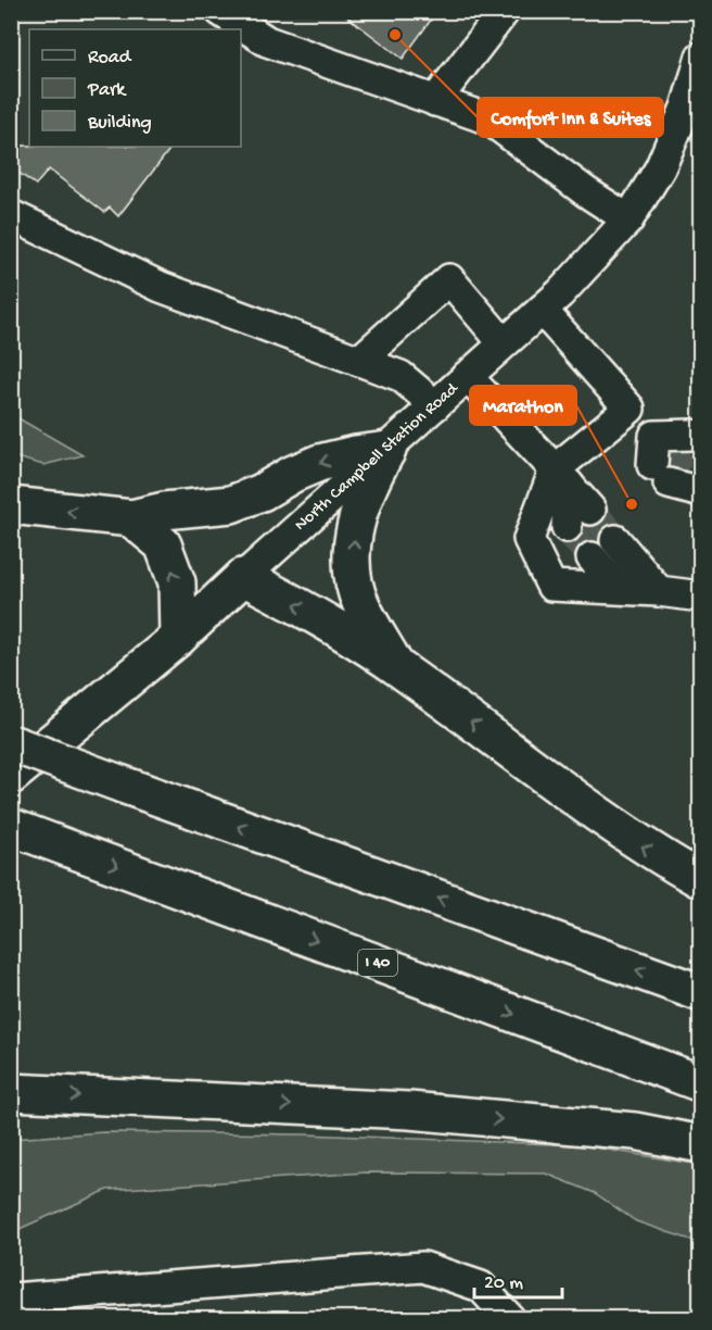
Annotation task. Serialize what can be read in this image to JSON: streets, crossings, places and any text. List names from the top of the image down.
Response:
{
  "streets": {
    "main road": ["North Campbell Station Road", "I 40"]
  },
  "places": ["Comfort Inn & Suites", "Marathon"],
  "legend": ["Road", "Park", "Building"],
  "scale_bar": "20 m"
}
